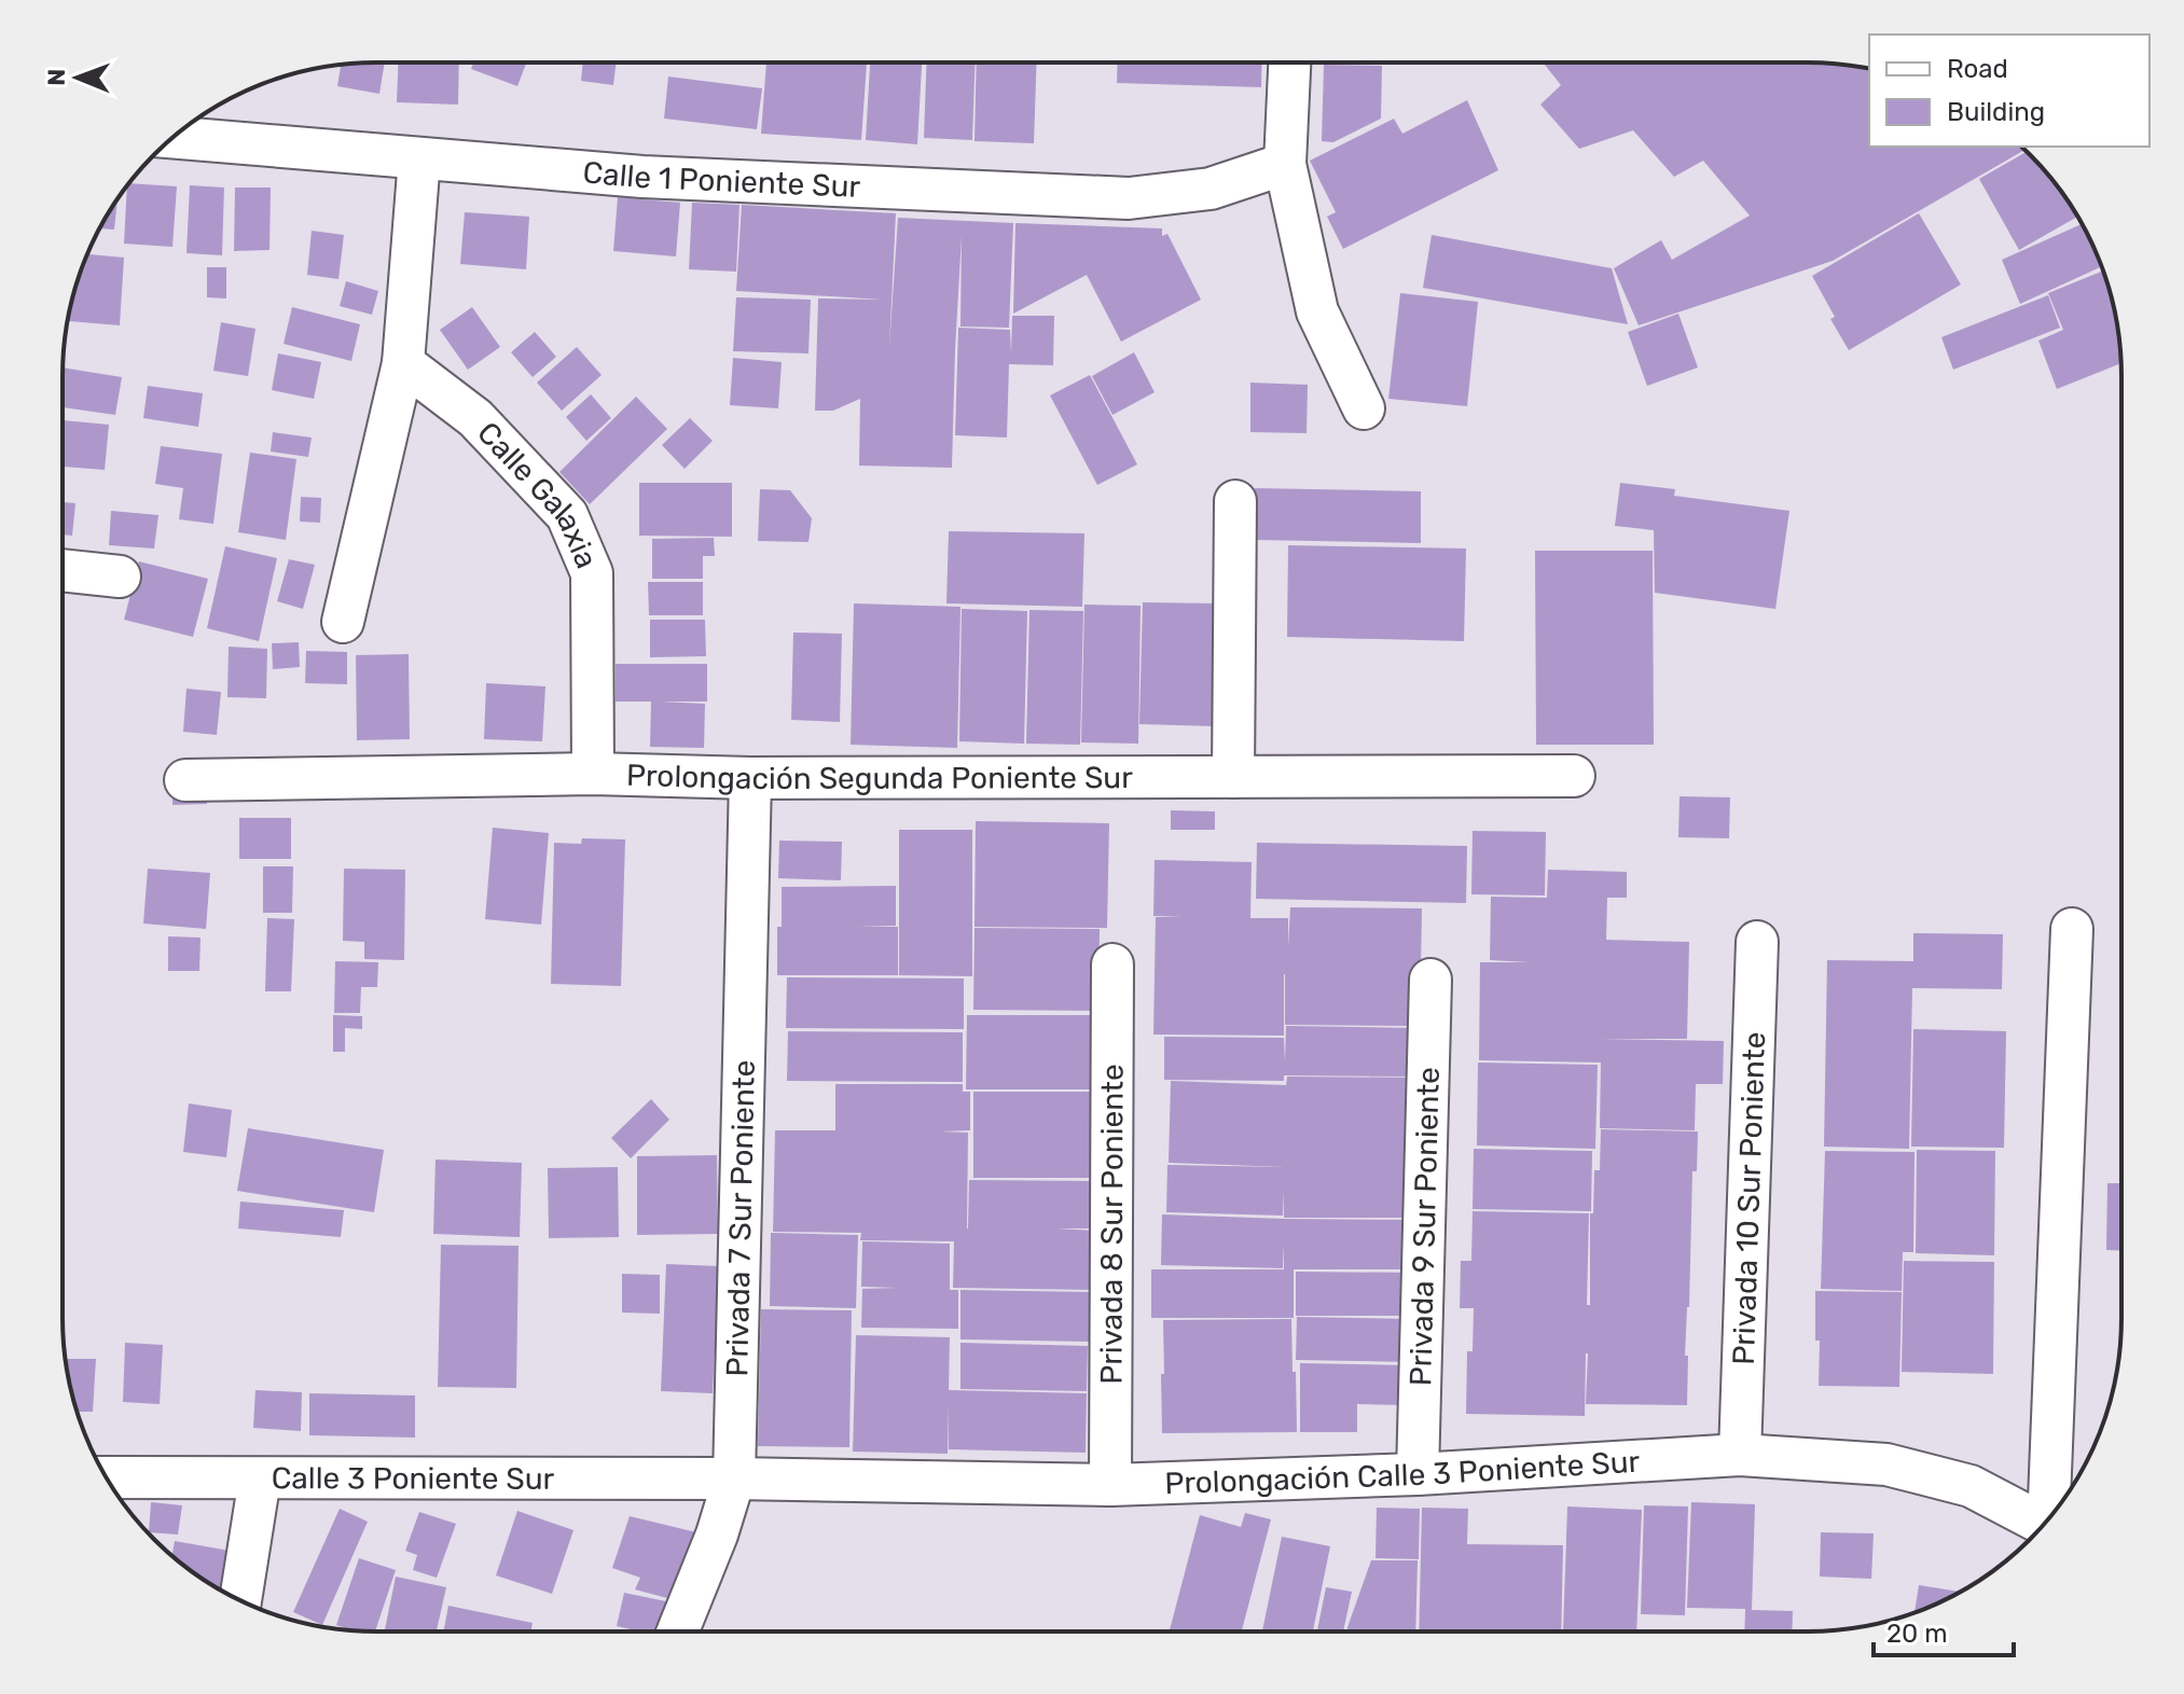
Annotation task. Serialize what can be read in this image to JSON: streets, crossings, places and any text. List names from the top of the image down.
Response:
{
  "streets": {
    "street": [
      "Calle 1 Poniente Sur",
      "Calle Galaxia",
      "Prolongación Segunda Poniente Sur",
      "Privada 10 Sur Poniente",
      "Privada 7 Sur Poniente",
      "Privada 8 Sur Poniente",
      "Privada 9 Sur Poniente",
      "Prolongación Calle 3 Poniente Sur",
      "Calle 3 Poniente Sur"
    ]
  },
  "crossings": [
    ["Calle Galaxia", "Prolongación Segunda Poniente Sur"],
    ["Prolongación Segunda Poniente Sur", "Privada 7 Sur Poniente"],
    ["Privada 10 Sur Poniente", "Prolongación Calle 3 Poniente Sur"],
    ["Privada 7 Sur Poniente", "Prolongación Calle 3 Poniente Sur"],
    ["Privada 7 Sur Poniente", "Calle 3 Poniente Sur"],
    ["Privada 8 Sur Poniente", "Prolongación Calle 3 Poniente Sur"],
    ["Privada 9 Sur Poniente", "Prolongación Calle 3 Poniente Sur"],
    ["Prolongación Calle 3 Poniente Sur", "Calle 3 Poniente Sur"]
  ],
  "legend": ["Road", "Building"],
  "scale_bar": "20 m",
  "north": "left"
}
